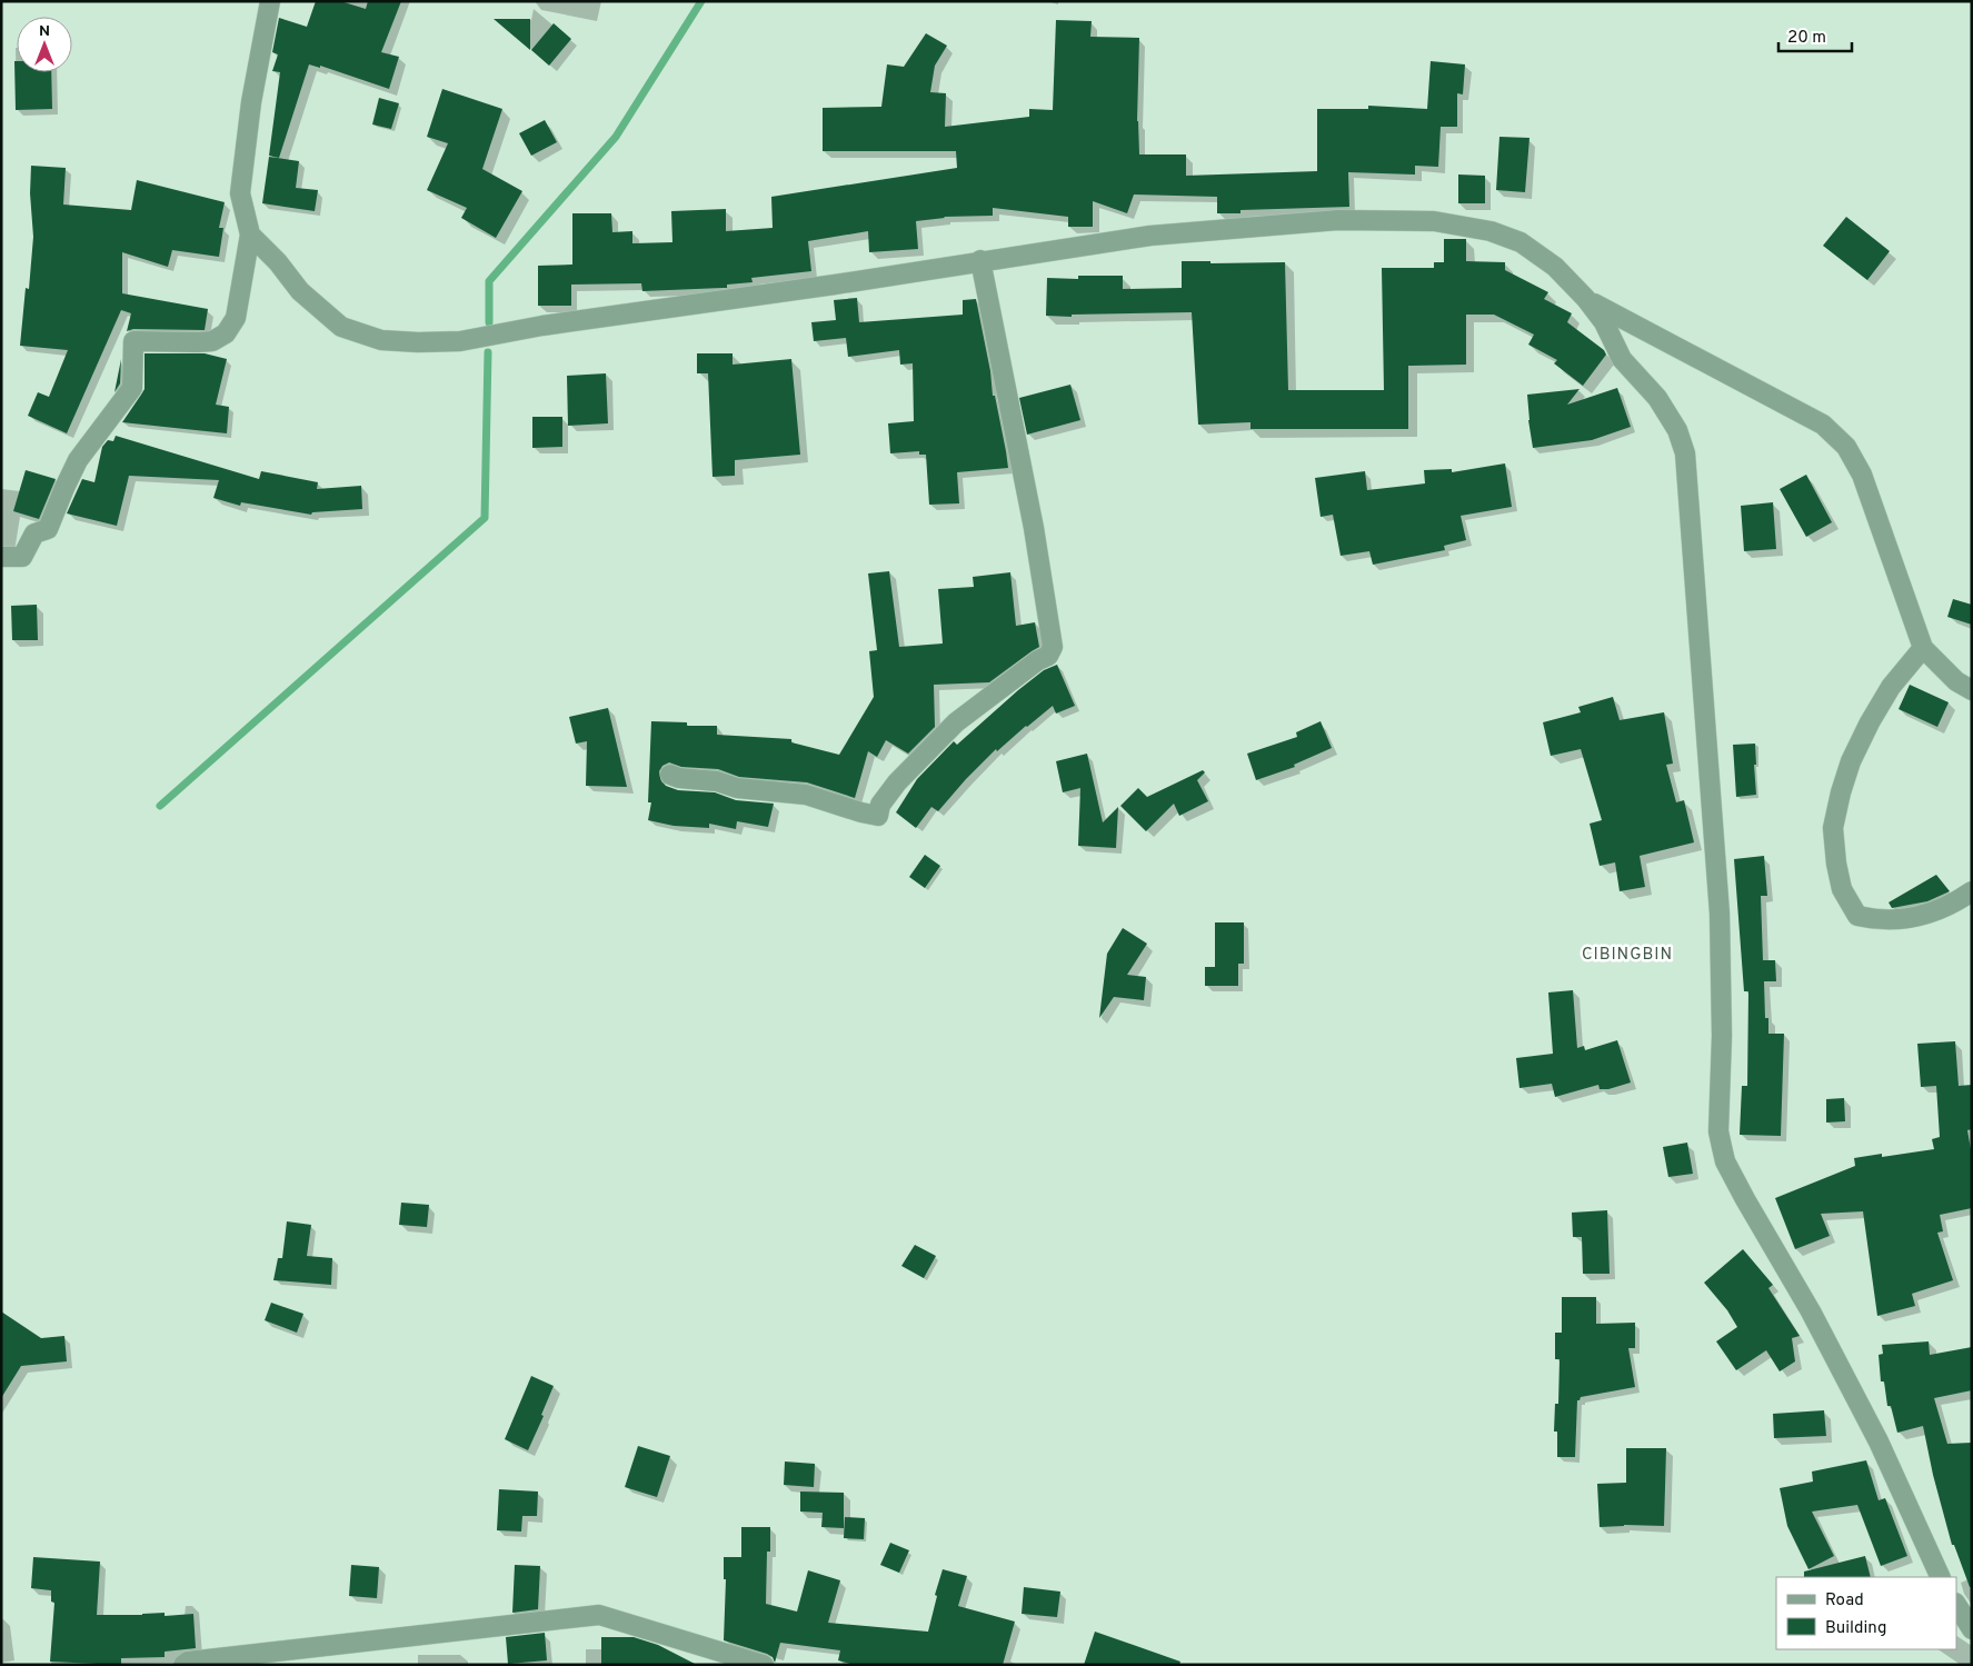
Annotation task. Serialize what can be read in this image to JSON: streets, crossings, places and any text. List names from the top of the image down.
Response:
{
  "districts": ["CIBINGBIN"],
  "legend": ["Road", "Building"],
  "scale_bar": "20 m",
  "north": "top"
}
